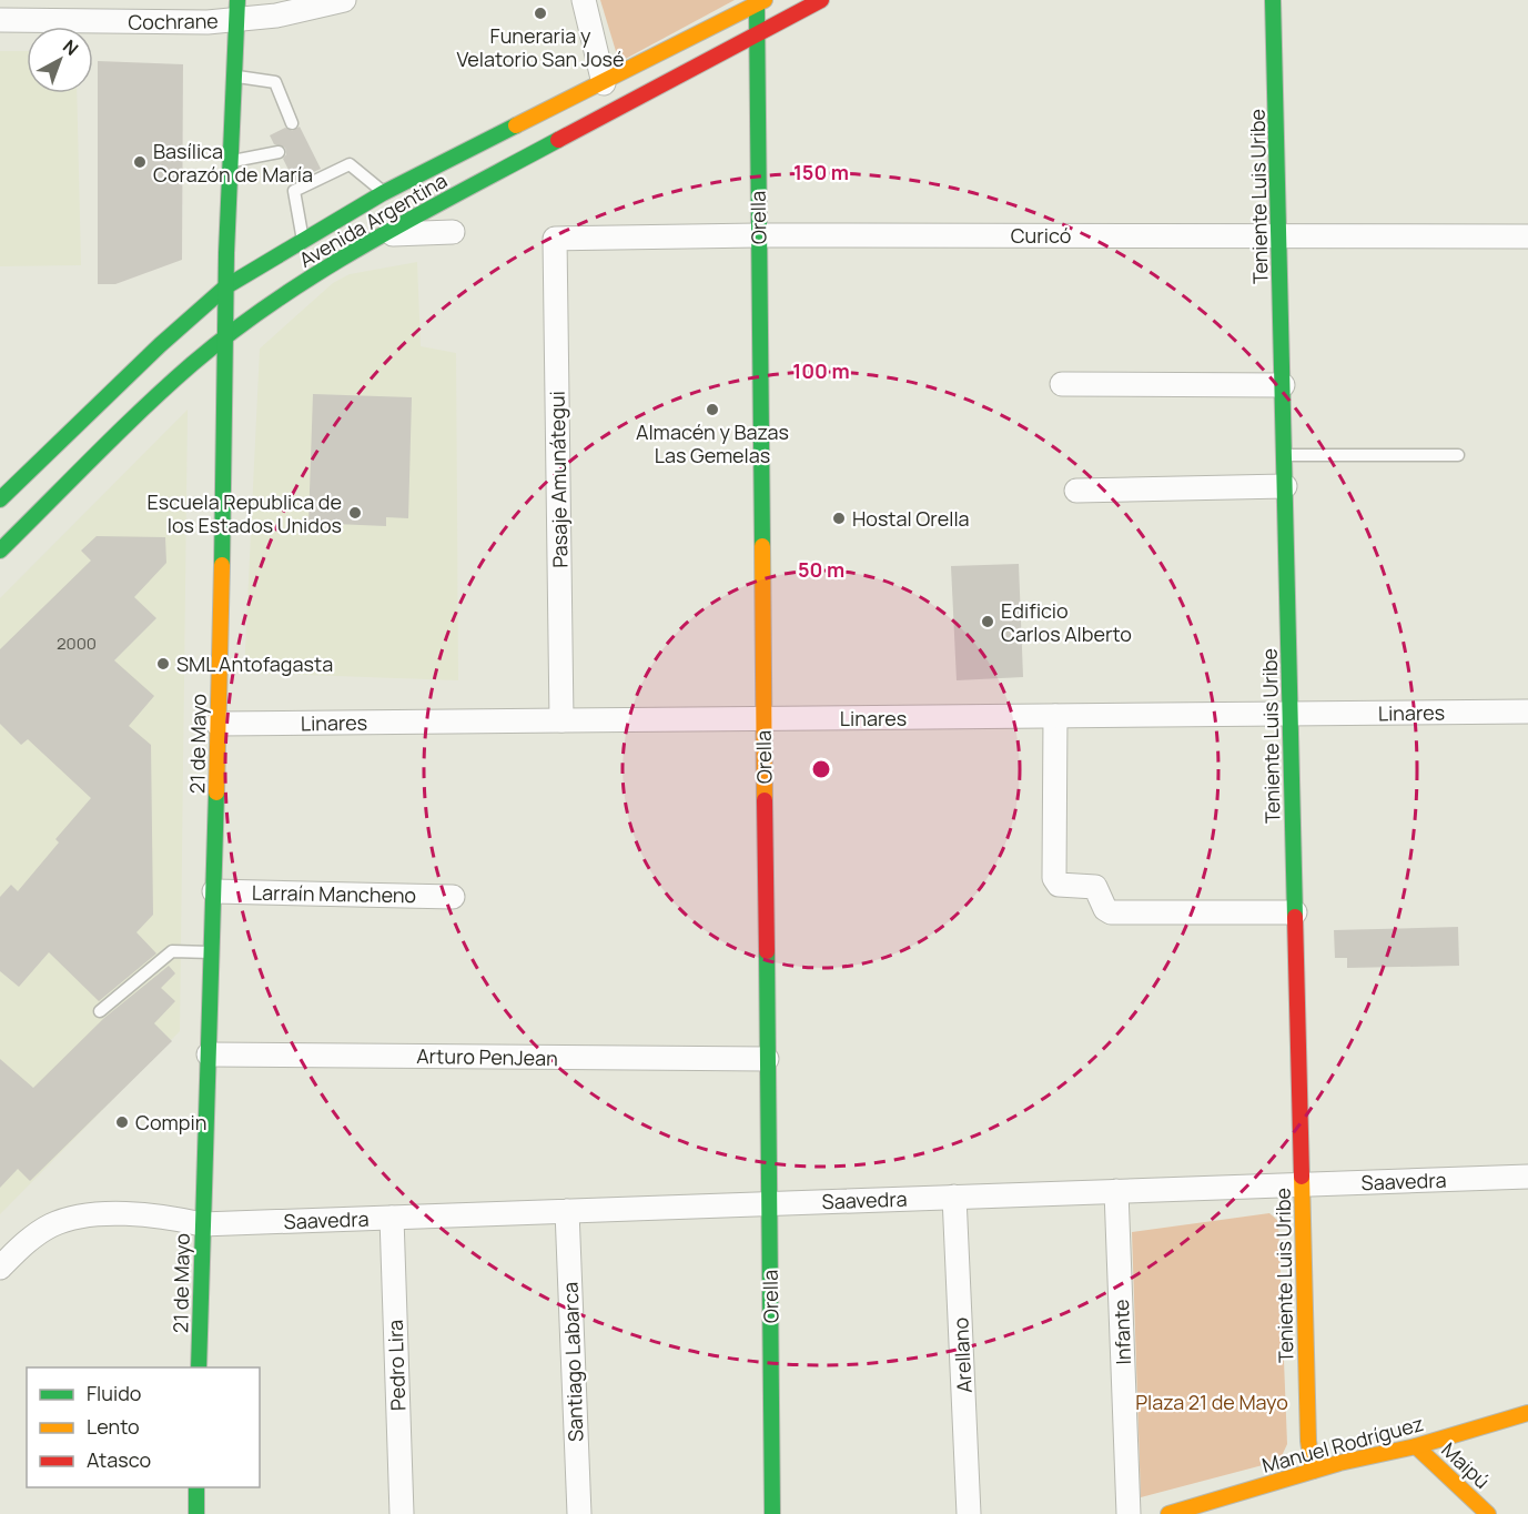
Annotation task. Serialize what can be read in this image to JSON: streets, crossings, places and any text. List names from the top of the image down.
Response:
{
  "streets": {
    "street": [
      "Cochrane",
      "Teniente Luis Uribe",
      "Orella",
      "Avenida Argentina",
      "Curicó",
      "Pasaje Amunátegui",
      "Linares",
      "21 de Mayo",
      "Larraín Mancheno",
      "Arturo PenJean",
      "Saavedra",
      "Infante",
      "Arellano",
      "Santiago Labarca",
      "Pedro Lira",
      "Manuel Rodríguez",
      "Maipú"
    ]
  },
  "crossings": [
    ["Cochrane", "21 de Mayo"],
    ["Teniente Luis Uribe", "Curicó"],
    ["Teniente Luis Uribe", "Linares"],
    ["Teniente Luis Uribe", "Saavedra"],
    ["Teniente Luis Uribe", "Manuel Rodríguez"],
    ["Orella", "Avenida Argentina"],
    ["Orella", "Curicó"],
    ["Orella", "Linares"],
    ["Orella", "Arturo PenJean"],
    ["Orella", "Saavedra"],
    ["Avenida Argentina", "21 de Mayo"],
    ["Curicó", "Pasaje Amunátegui"],
    ["Pasaje Amunátegui", "Linares"],
    ["Linares", "21 de Mayo"],
    ["21 de Mayo", "Larraín Mancheno"],
    ["21 de Mayo", "Arturo PenJean"],
    ["21 de Mayo", "Saavedra"],
    ["Saavedra", "Infante"],
    ["Saavedra", "Arellano"],
    ["Saavedra", "Santiago Labarca"],
    ["Saavedra", "Pedro Lira"],
    ["Manuel Rodríguez", "Maipú"]
  ],
  "parks": ["Plaza 21 de Mayo"],
  "places": [
    "Funeraria y Velatorio San José",
    "Basílica Corazón de María",
    "Almacén y Bazas Las Gemelas",
    "Escuela Republica de los Estados Unidos",
    "Hostal Orella",
    "Edificio Carlos Alberto",
    "SML Antofagasta",
    "Compin"
  ],
  "house_numbers": ["2000"],
  "legend": ["Fluido", "Lento", "Atasco"],
  "north": "top right",
  "rings": ["150 m", "100 m", "50 m"]
}
